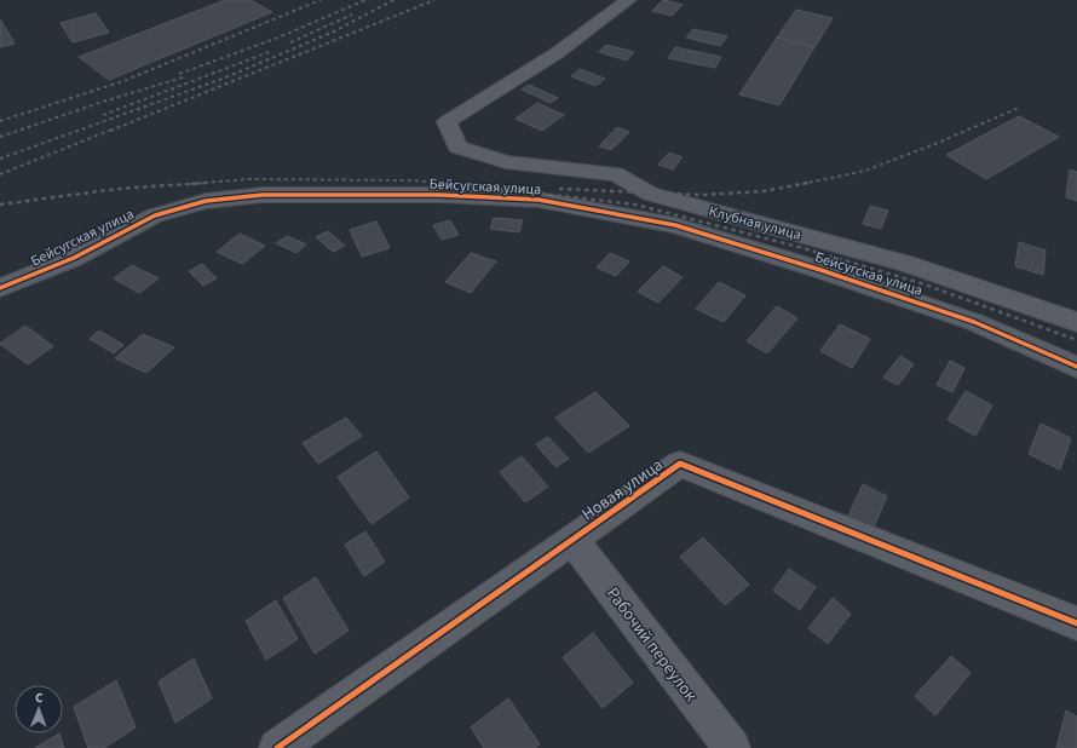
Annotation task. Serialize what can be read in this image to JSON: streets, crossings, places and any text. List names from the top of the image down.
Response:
{
  "streets": {
    "street": [
      "Бейсугская улица",
      "Клубная улица",
      "Новая улица",
      "Рабочий переулок"
    ]
  },
  "crossings": [
    ["Новая улица", "Рабочий переулок"]
  ],
  "north": "top"
}
